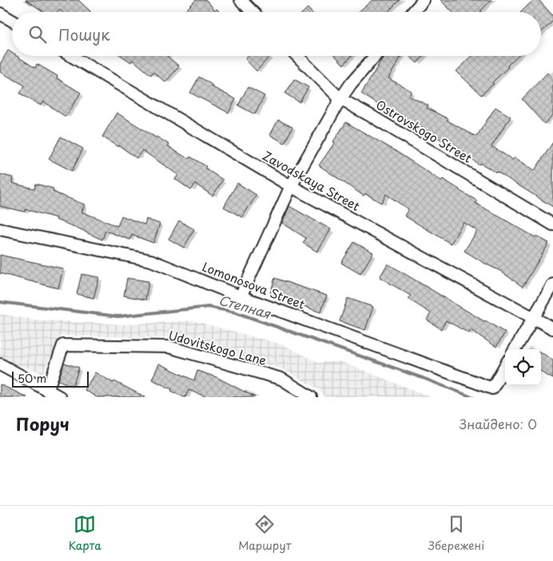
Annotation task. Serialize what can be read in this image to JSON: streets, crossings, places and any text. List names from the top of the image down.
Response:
{
  "streets": {
    "street": [
      "Ostrovskogo Street",
      "Zavodskaya Street",
      "Lomonosova Street",
      "Udovitskogo Lane"
    ]
  },
  "water": ["Степная"],
  "scale_bar": "50 m",
  "page": {
    "search": "Пошук",
    "scale": "50 m",
    "heading": ["Поруч", "Знайдено: 0"],
    "nav": ["Карта", "Маршрут", "Збережені"]
  }
}
